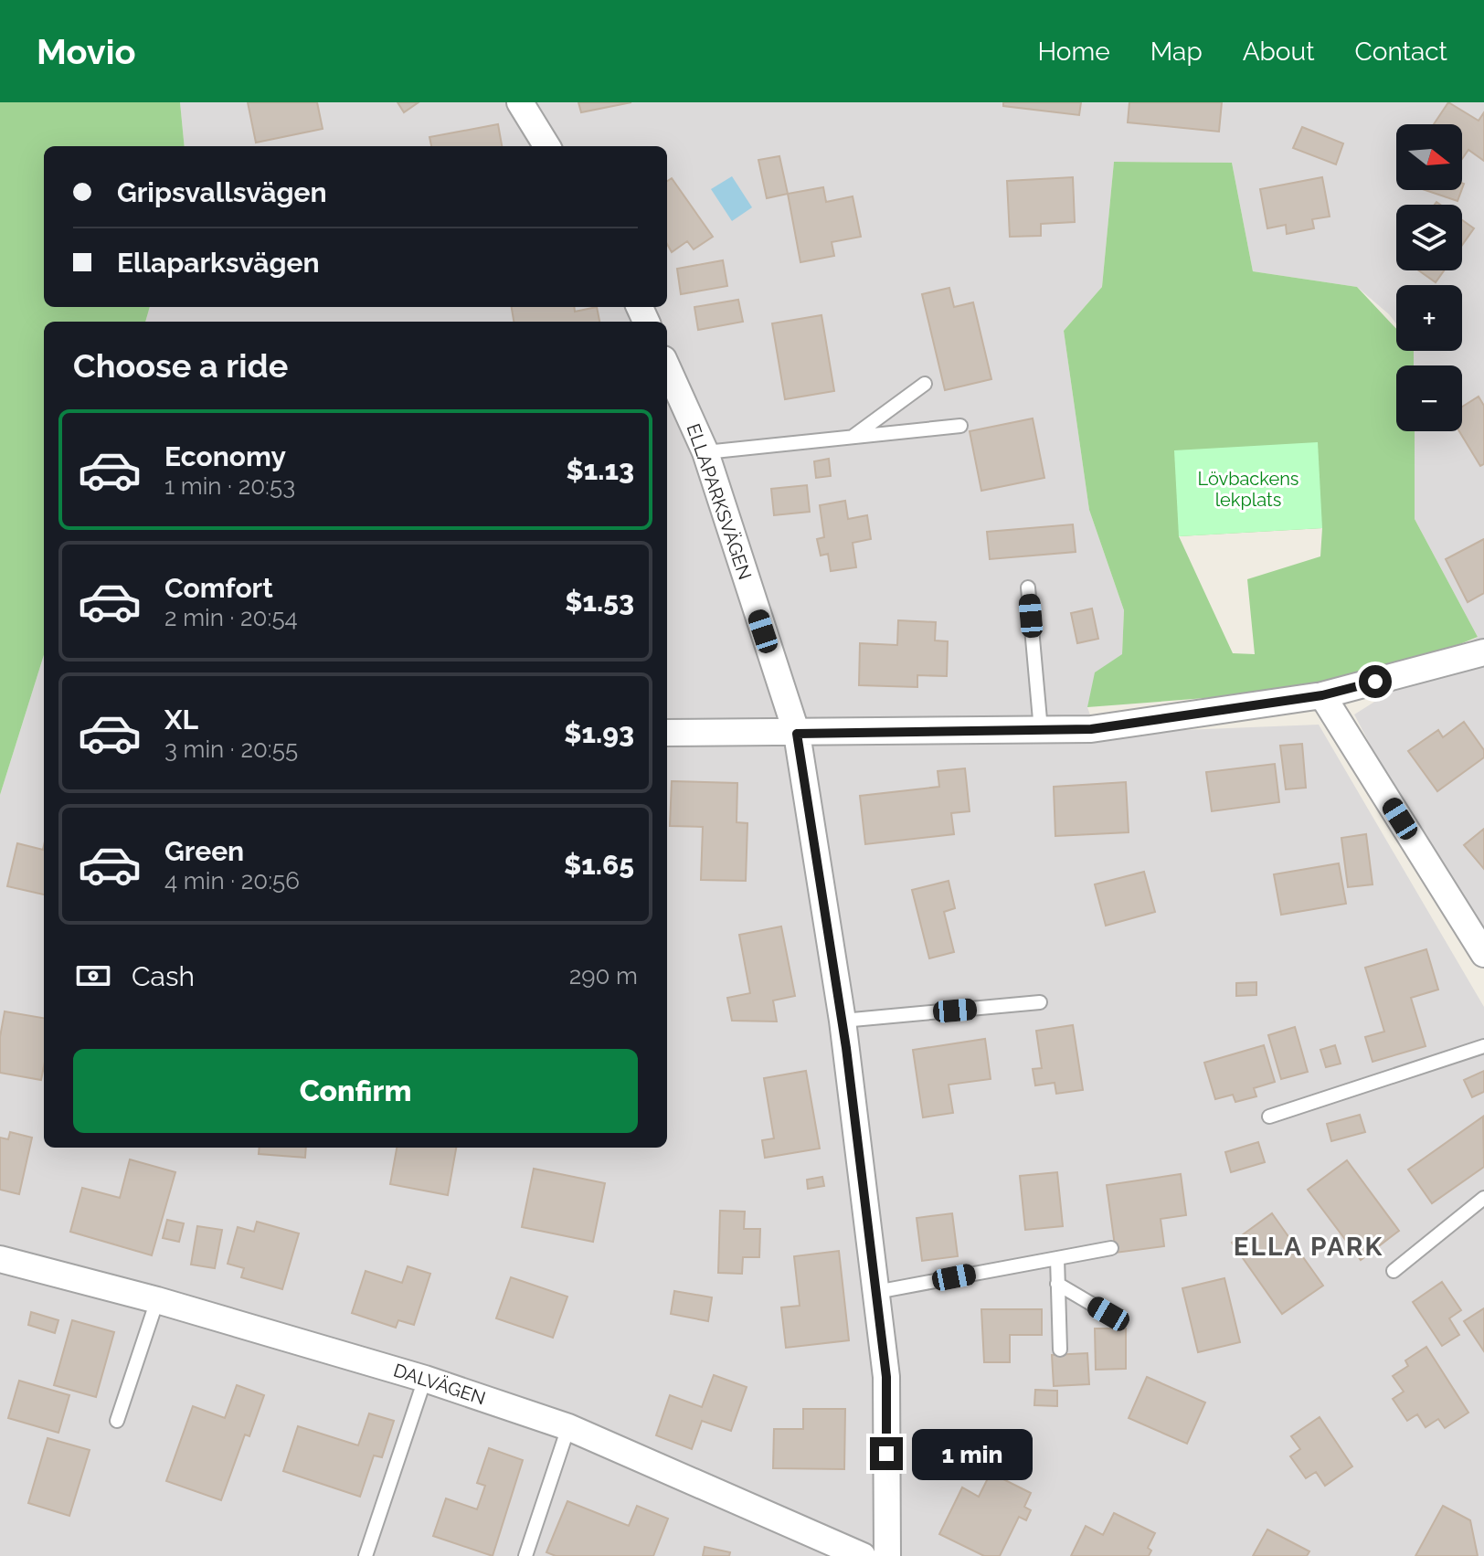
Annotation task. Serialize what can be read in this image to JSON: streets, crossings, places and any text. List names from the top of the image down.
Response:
{
  "streets": {
    "street": ["ELLAPARKSVÄGEN", "DALVÄGEN"]
  },
  "districts": ["ELLA PARK"],
  "parks": ["Lövbackens lekplats"],
  "north": "right",
  "page": {
    "header": "Movio",
    "nav": [
      "Home",
      "Map",
      "About",
      "Contact"
    ],
    "map_buttons": ["+", "−"],
    "banner": ["Gripsvallsvägen", "Ellaparksvägen"],
    "heading": "Choose a ride",
    "list": [
      {
        "name": "Economy",
        "note": "1 min · 20:53",
        "value": "$1.13"
      },
      {
        "name": "Comfort",
        "note": "2 min · 20:54",
        "value": "$1.53"
      },
      {
        "name": "XL",
        "note": "3 min · 20:55",
        "value": "$1.93"
      },
      {
        "name": "Green",
        "note": "4 min · 20:56",
        "value": "$1.65"
      }
    ],
    "pay": ["Cash", "290 m"],
    "buttons": "Confirm",
    "bubble": "1 min"
  }
}
